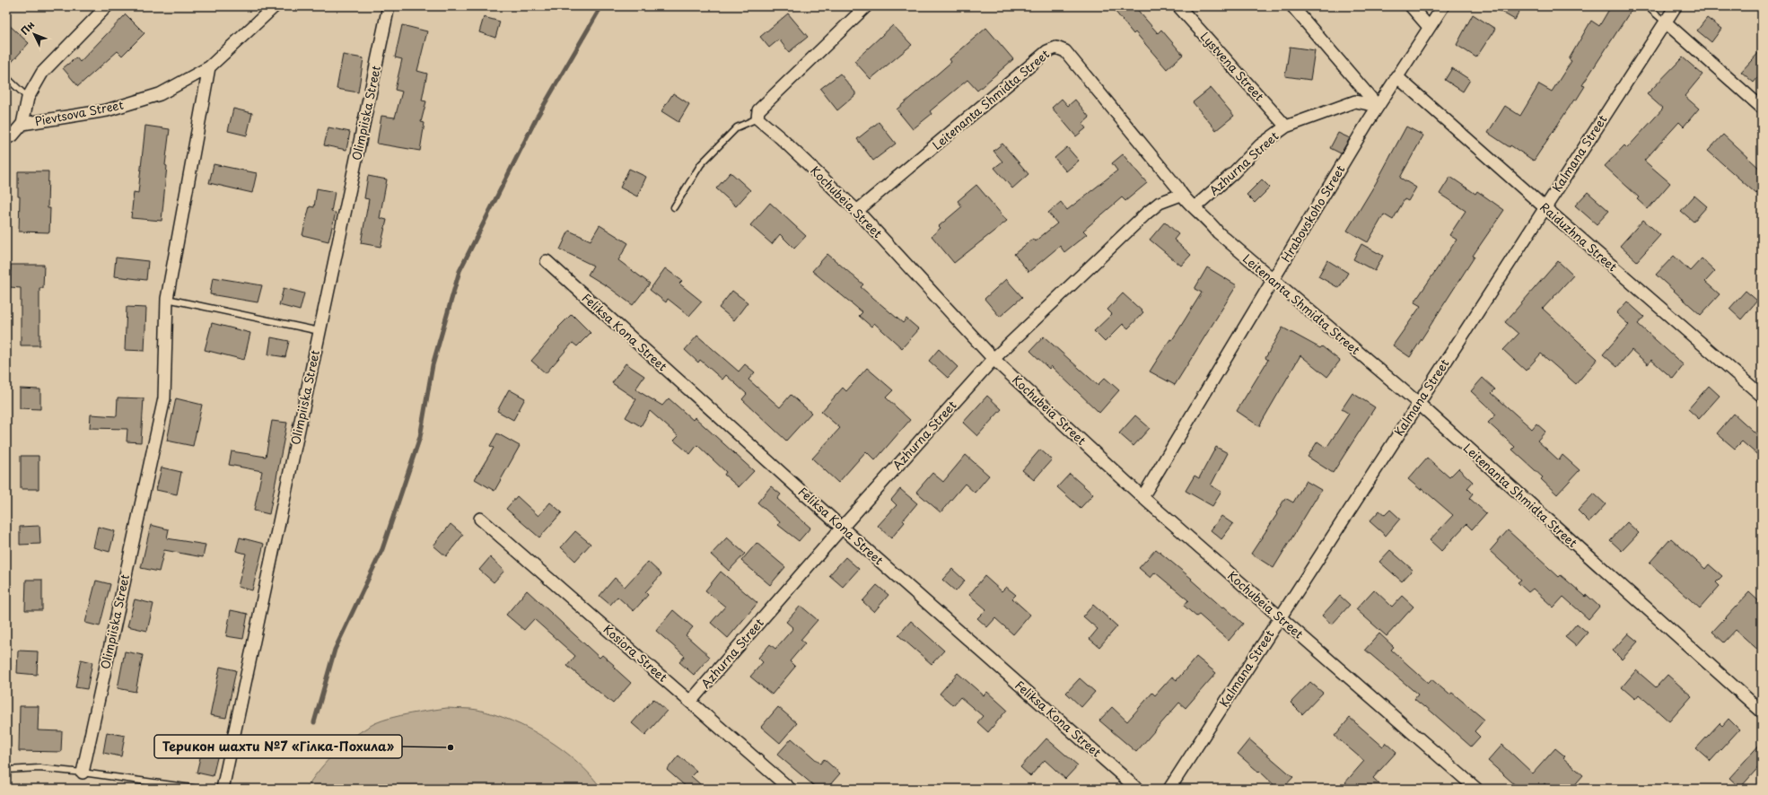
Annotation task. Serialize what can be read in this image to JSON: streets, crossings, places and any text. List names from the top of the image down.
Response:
{
  "streets": {
    "street": [
      "Lystvena Street",
      "Leitenanta Shmidta Street",
      "Pievtsova Street",
      "Olimpiiska Street",
      "Kalmana Street",
      "Azhurna Street",
      "Kochubeia Street",
      "Hrabovskoho Street",
      "Raiduzhna Street",
      "Feliksa Kona Street",
      "Kosiora Street"
    ]
  },
  "crossings": [
    ["Lystvena Street", "Azhurna Street"],
    ["Leitenanta Shmidta Street", "Kalmana Street"],
    ["Leitenanta Shmidta Street", "Azhurna Street"],
    ["Leitenanta Shmidta Street", "Kochubeia Street"],
    ["Leitenanta Shmidta Street", "Hrabovskoho Street"],
    ["Pievtsova Street", "Olimpiiska Street"],
    ["Kalmana Street", "Kochubeia Street"],
    ["Kalmana Street", "Raiduzhna Street"],
    ["Azhurna Street", "Kochubeia Street"],
    ["Azhurna Street", "Hrabovskoho Street"],
    ["Azhurna Street", "Feliksa Kona Street"],
    ["Azhurna Street", "Kosiora Street"],
    ["Kochubeia Street", "Hrabovskoho Street"],
    ["Hrabovskoho Street", "Raiduzhna Street"]
  ],
  "places": ["Терикон шахти №7 «Гілка-Похила»"],
  "north": "top left"
}
